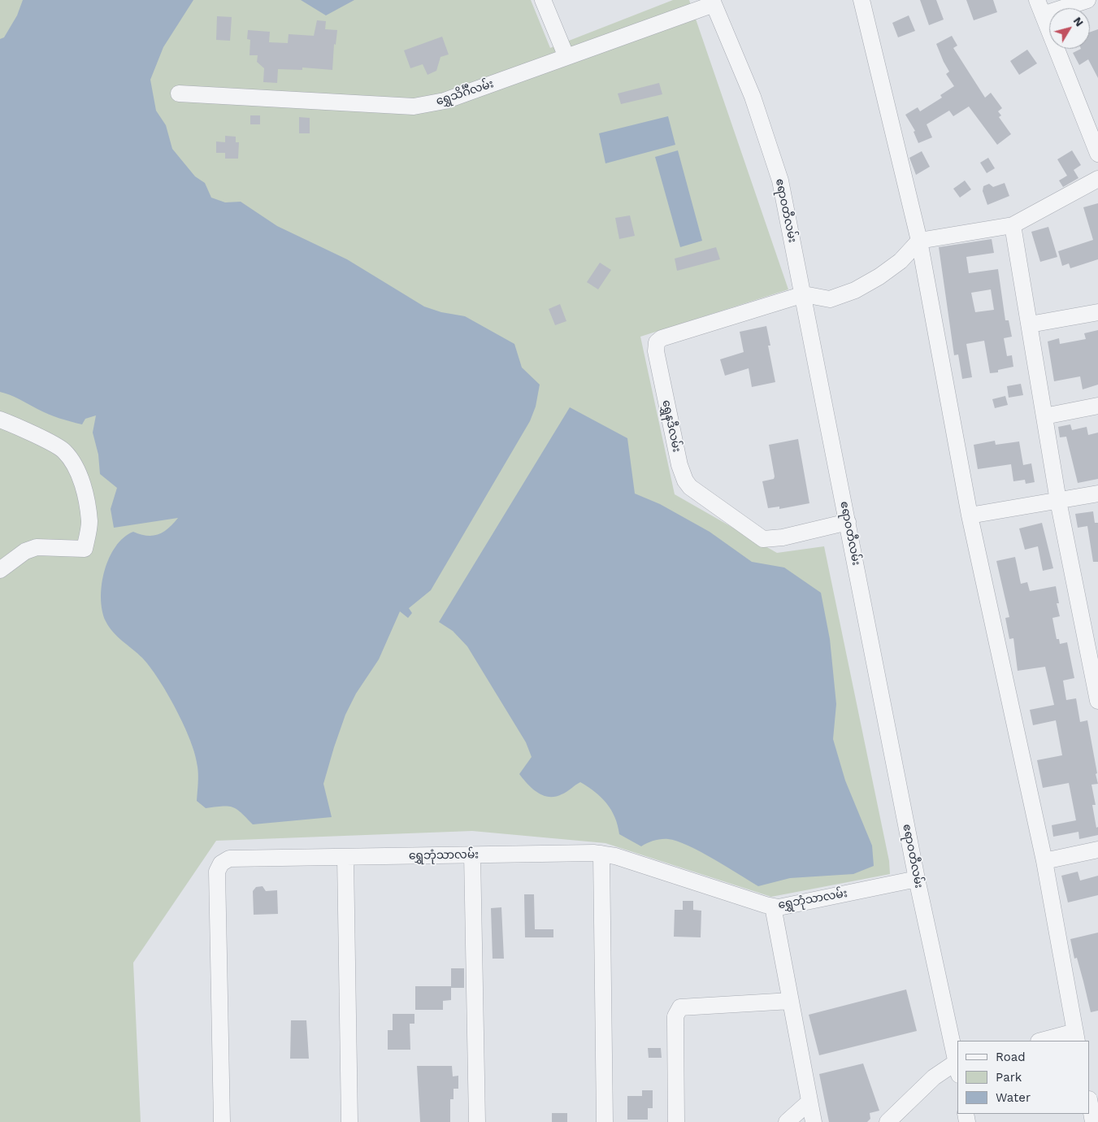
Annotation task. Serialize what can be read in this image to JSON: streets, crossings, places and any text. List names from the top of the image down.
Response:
{
  "streets": {
    "street": [
      "ရွှေသိင်္ဂီလမ်း",
      "ဧရာဝတီလမ်း",
      "ရွှေနဒီလမ်း",
      "ရွှေဘုံသာလမ်း"
    ]
  },
  "crossings": [
    ["ရွှေသိင်္ဂီလမ်း", "ဧရာဝတီလမ်း"],
    ["ဧရာဝတီလမ်း", "ရွှေနဒီလမ်း"],
    ["ဧရာဝတီလမ်း", "ရွှေဘုံသာလမ်း"]
  ],
  "legend": ["Road", "Park", "Water"],
  "north": "top right"
}
